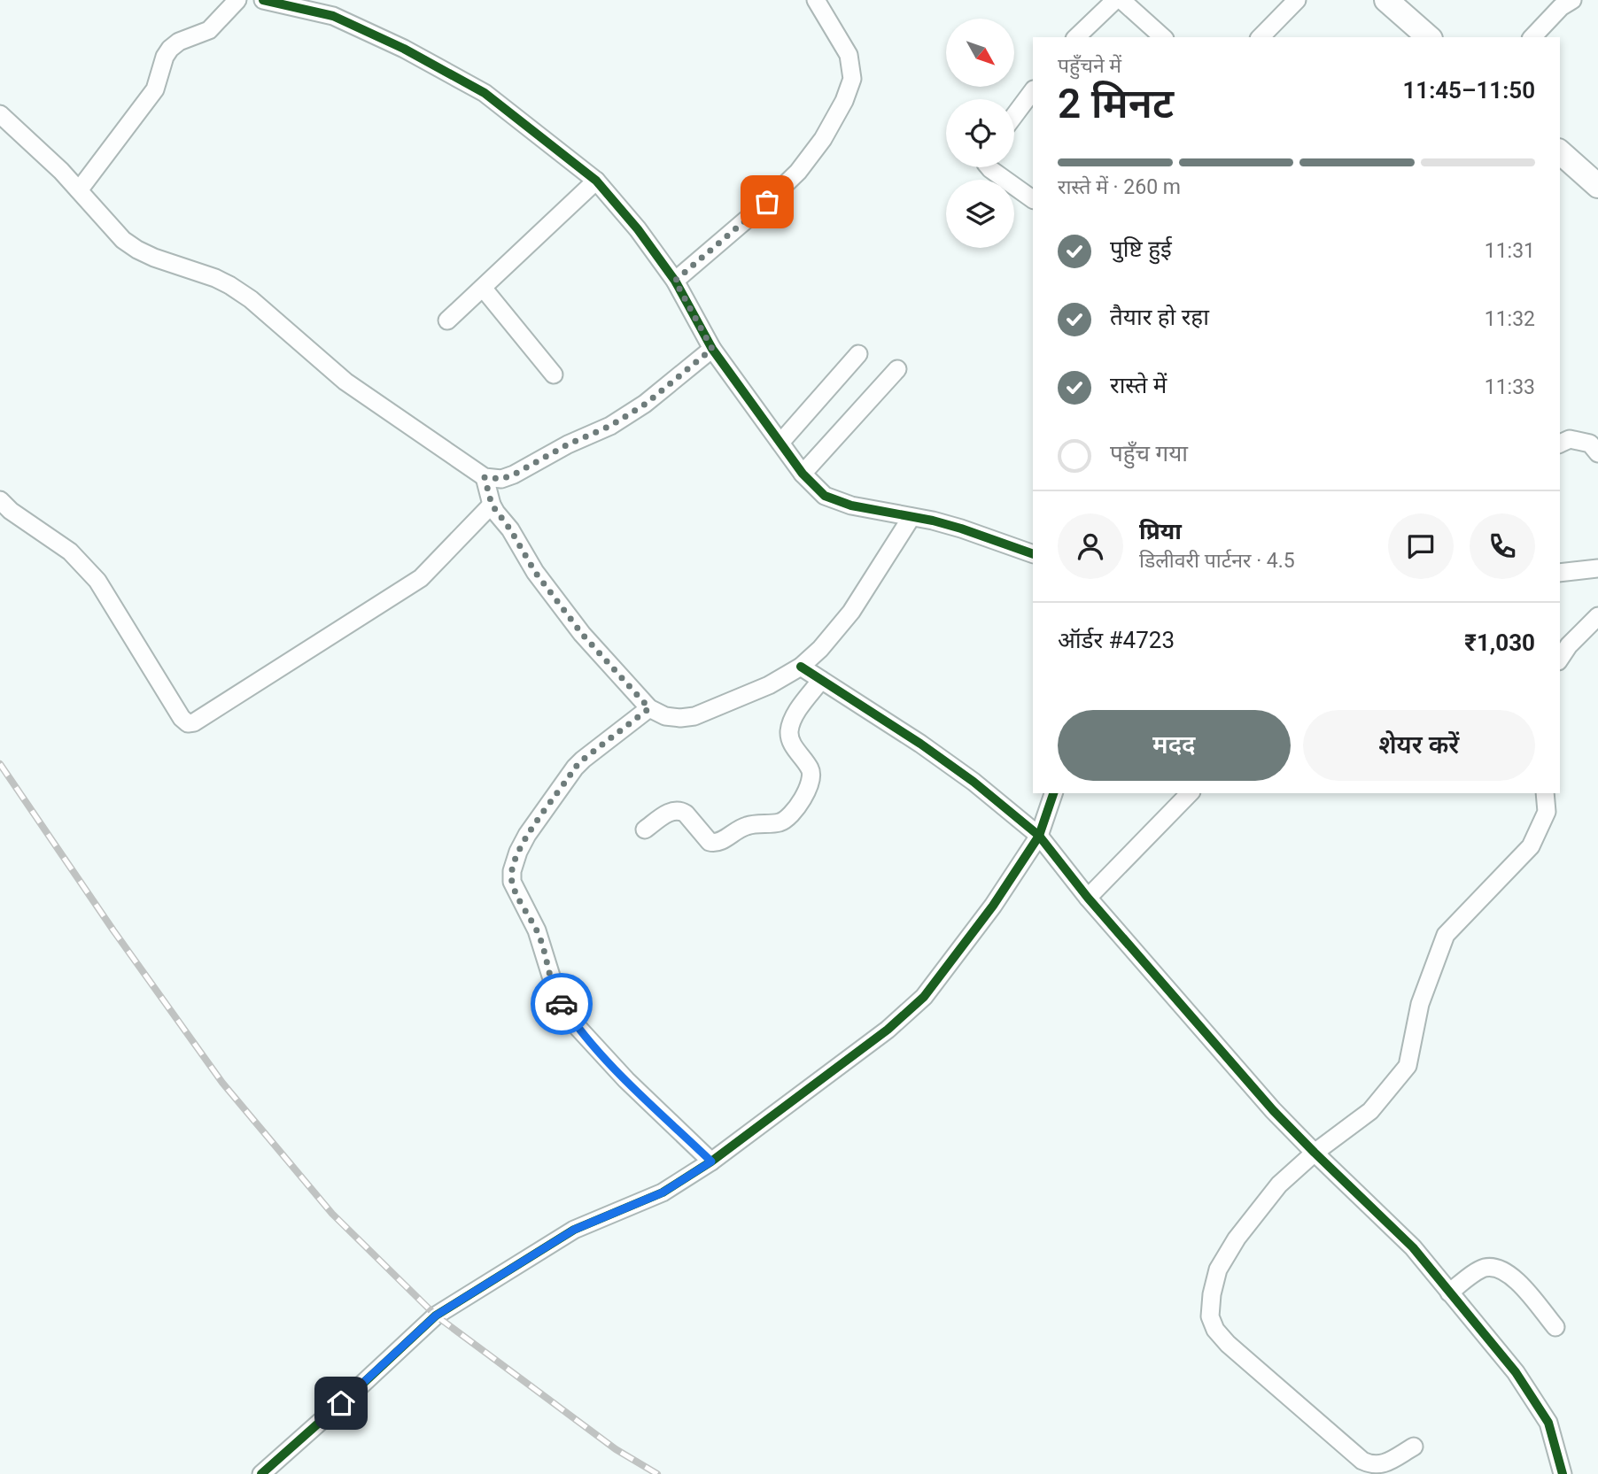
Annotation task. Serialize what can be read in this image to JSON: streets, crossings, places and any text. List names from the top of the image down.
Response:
{
  "north": "bottom right",
  "page": {
    "heading": ["2 मिनट", "पहुँचने में", "11:45–11:50"],
    "panel": [
      "प्रिया",
      "डिलीवरी पार्टनर · 4.5",
      "ऑर्डर #4723",
      "₹1,030"
    ],
    "bar": "रास्ते में · 260 m",
    "list": [
      ["पुष्टि हुई", "11:31"],
      ["तैयार हो रहा", "11:32"],
      ["रास्ते में", "11:33"],
      "पहुँच गया"
    ],
    "buttons": ["मदद", "शेयर करें"]
  }
}
